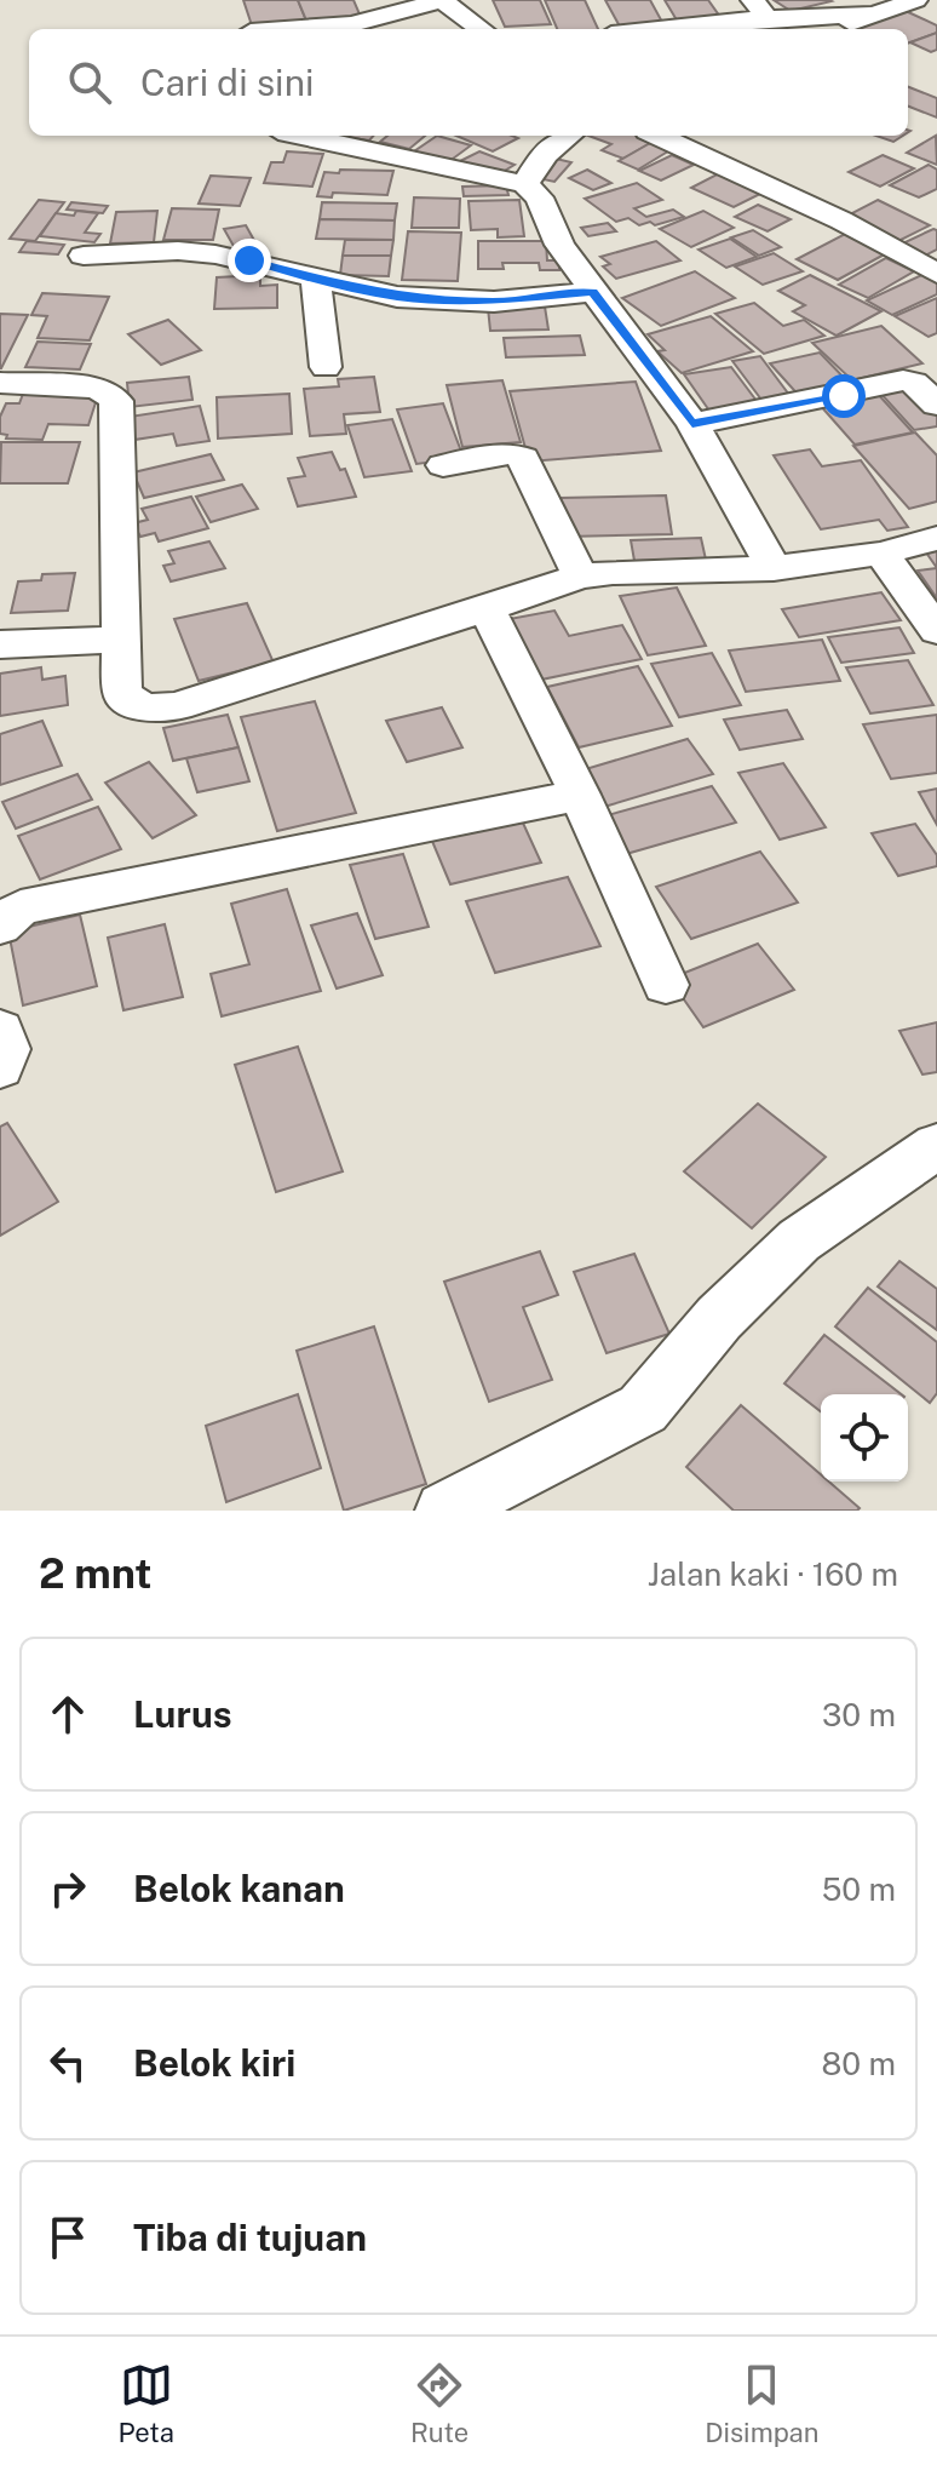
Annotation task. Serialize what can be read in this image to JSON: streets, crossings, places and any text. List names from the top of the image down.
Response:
{
  "page": {
    "search": "Cari di sini",
    "heading": ["2 mnt", "Jalan kaki · 160 m"],
    "list": [
      ["Lurus", "30 m"],
      ["Belok kanan", "50 m"],
      ["Belok kiri", "80 m"],
      "Tiba di tujuan"
    ],
    "nav": ["Peta", "Rute", "Disimpan"]
  }
}
